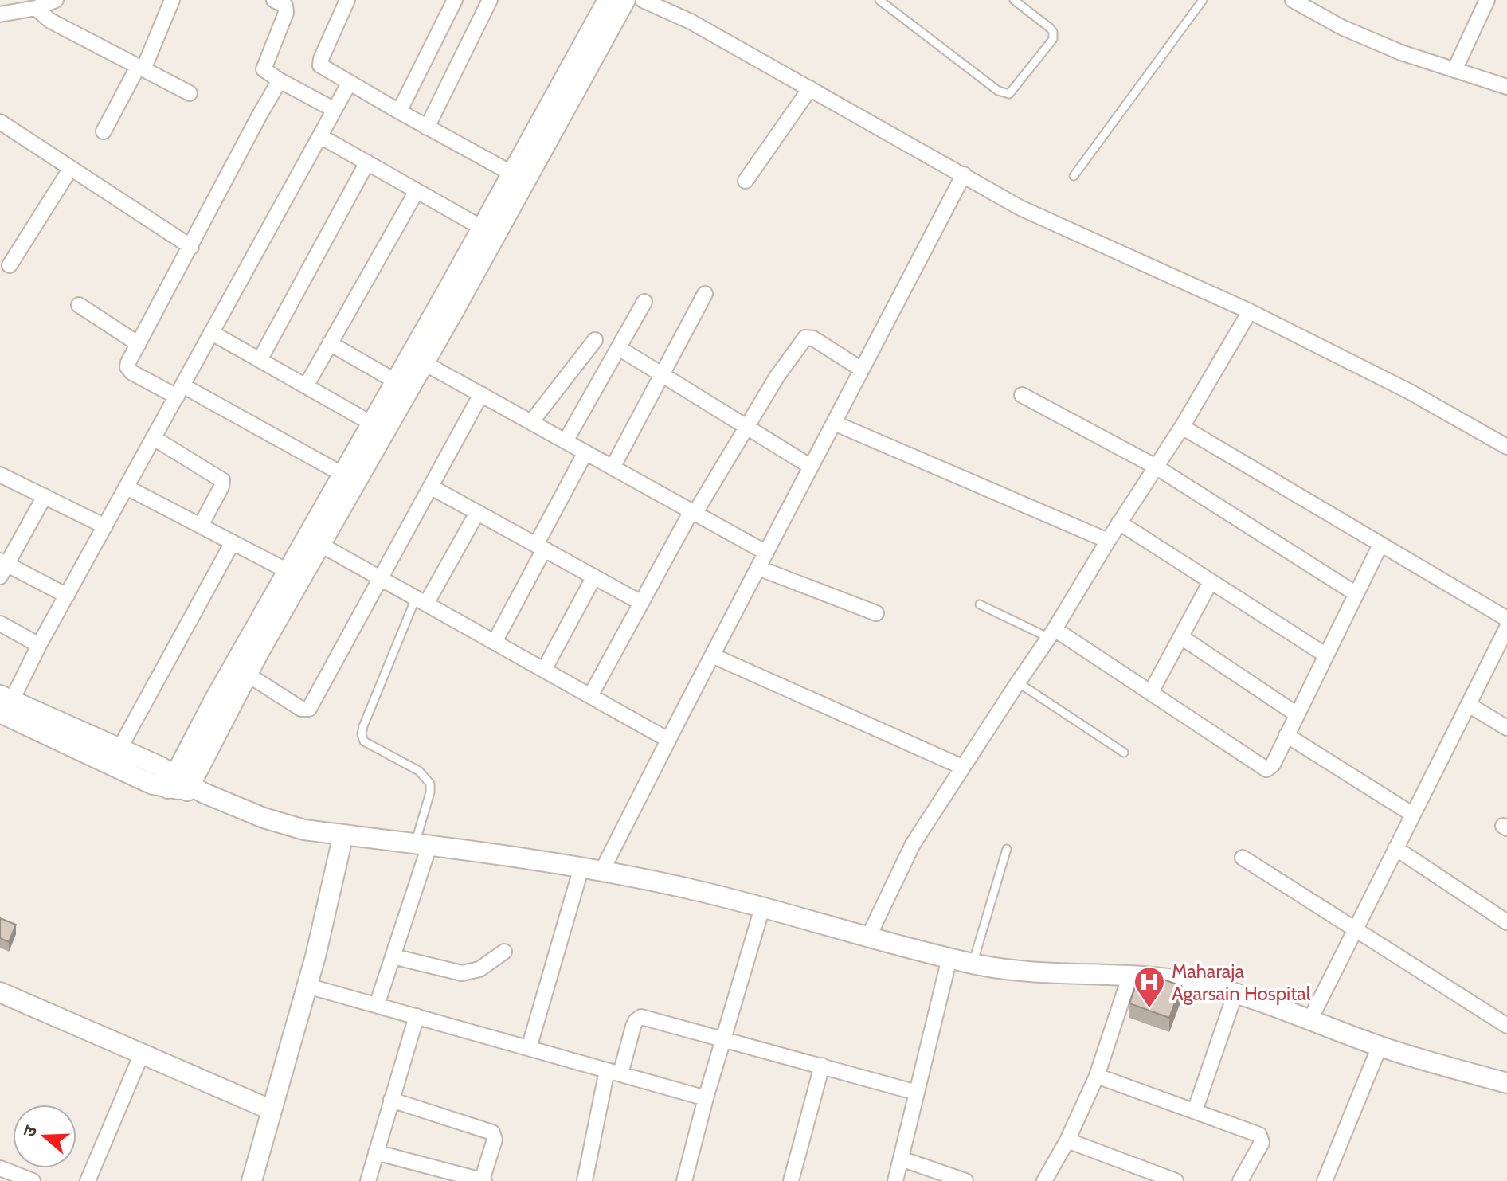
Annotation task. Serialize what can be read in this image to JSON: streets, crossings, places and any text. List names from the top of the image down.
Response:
{
  "places": {
    "hospital": ["Maharaja Agarsain Hospital"]
  },
  "north": "left"
}
